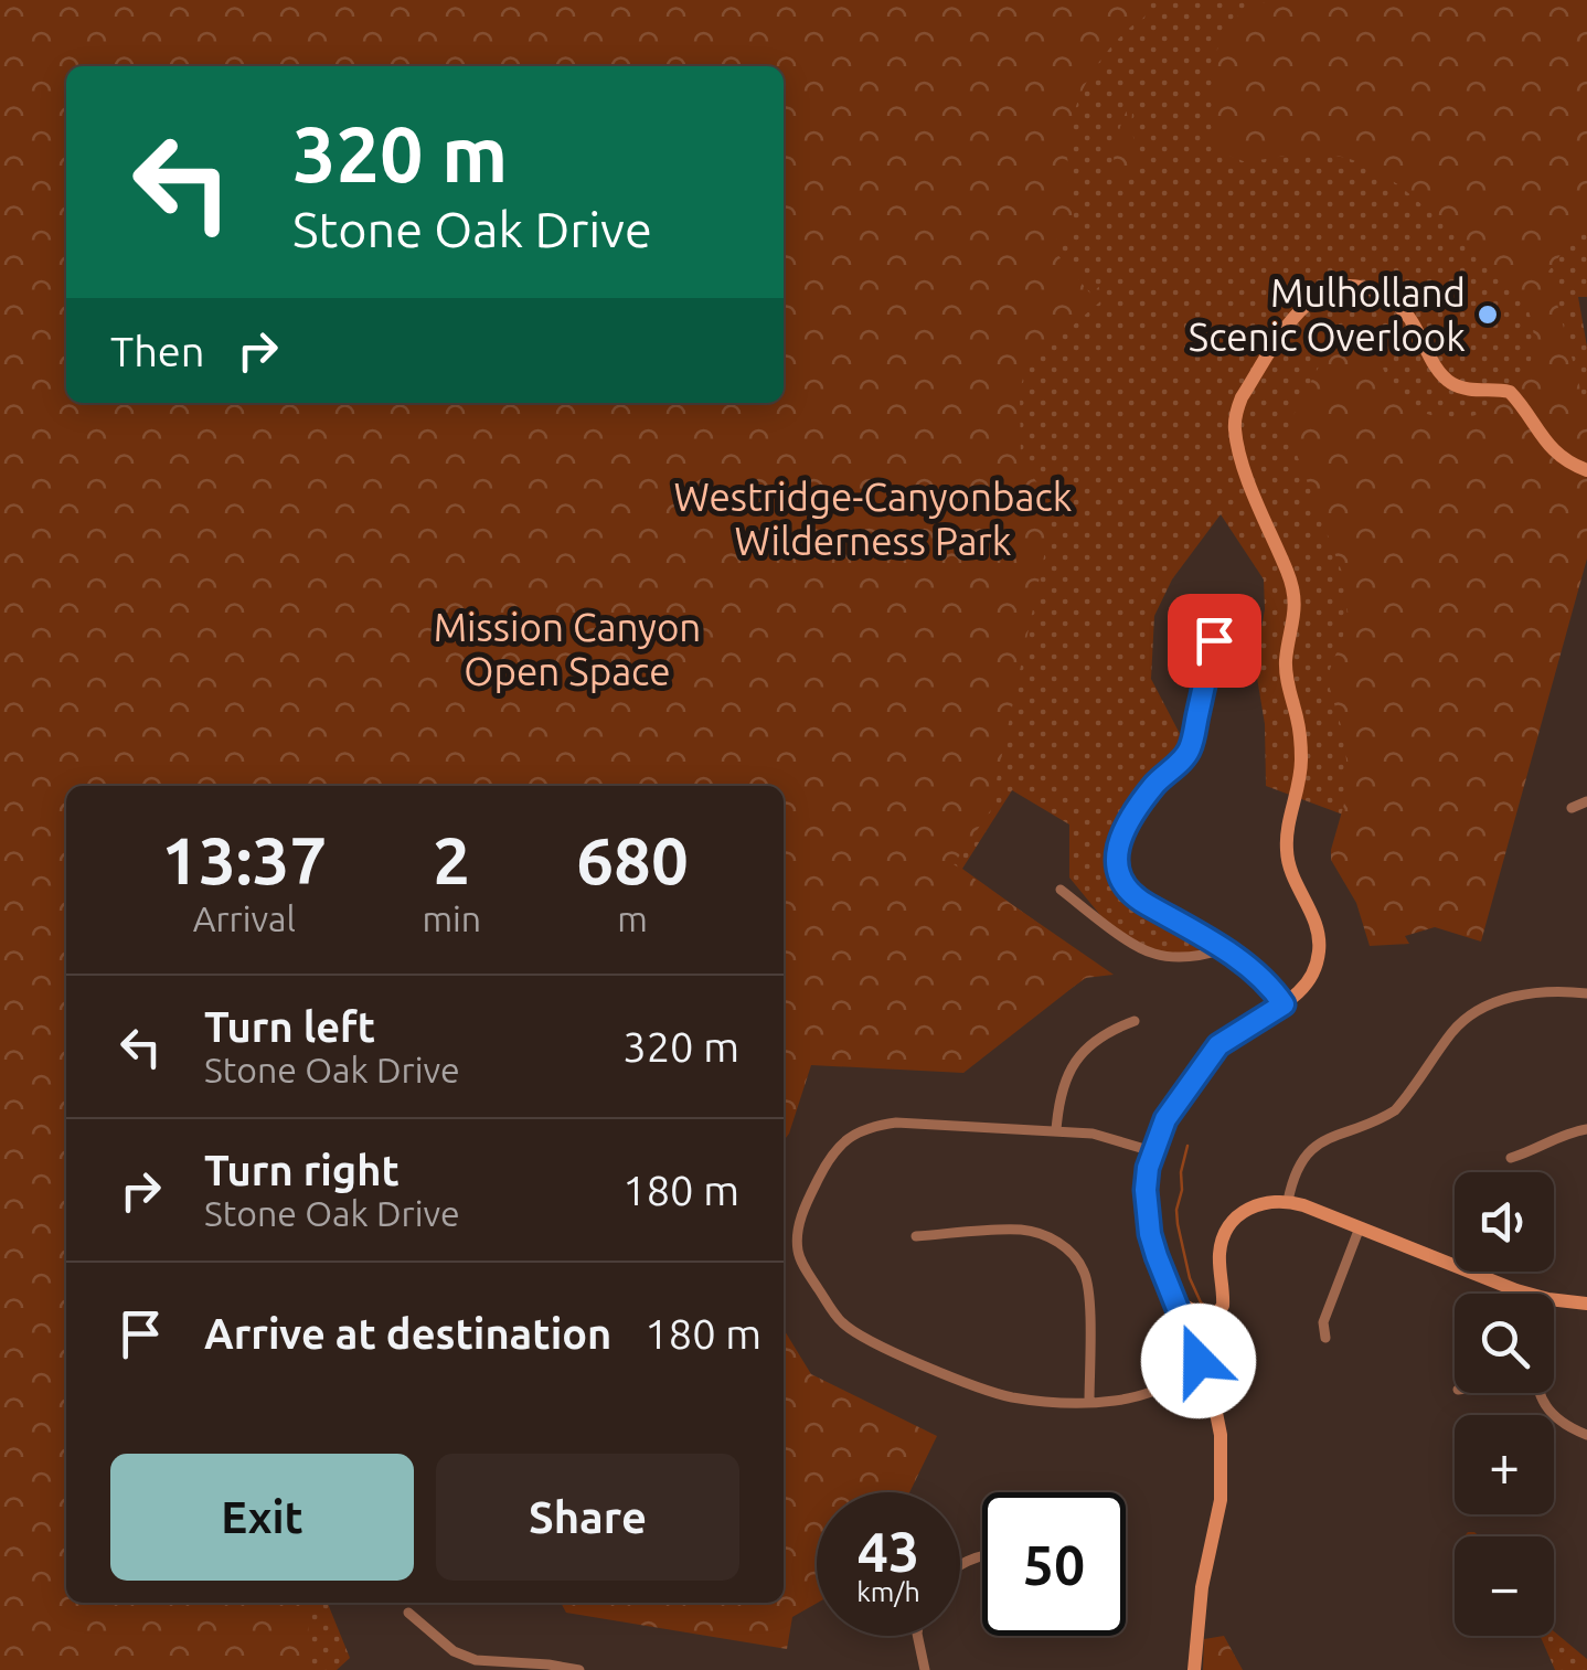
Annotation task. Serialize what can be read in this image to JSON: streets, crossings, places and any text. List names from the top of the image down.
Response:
{
  "parks": ["Westridge-Canyonback Wilderness Park", "Mission Canyon Open Space"],
  "places": ["Mulholland Scenic Overlook"],
  "page": {
    "turn": ["320 m", "Stone Oak Drive"],
    "then": "Then",
    "eta": [
      "13:37",
      "Arrival",
      "2",
      "min",
      "680",
      "m"
    ],
    "list": [
      {
        "name": "Turn left",
        "note": "Stone Oak Drive",
        "value": "320 m"
      },
      {
        "name": "Turn right",
        "note": "Stone Oak Drive",
        "value": "180 m"
      },
      {
        "name": "Arrive at destination",
        "value": "180 m"
      }
    ],
    "map_buttons": ["+", "−"],
    "buttons": ["Exit", "Share"],
    "speed": "43 km/h",
    "limit": "50"
  }
}
